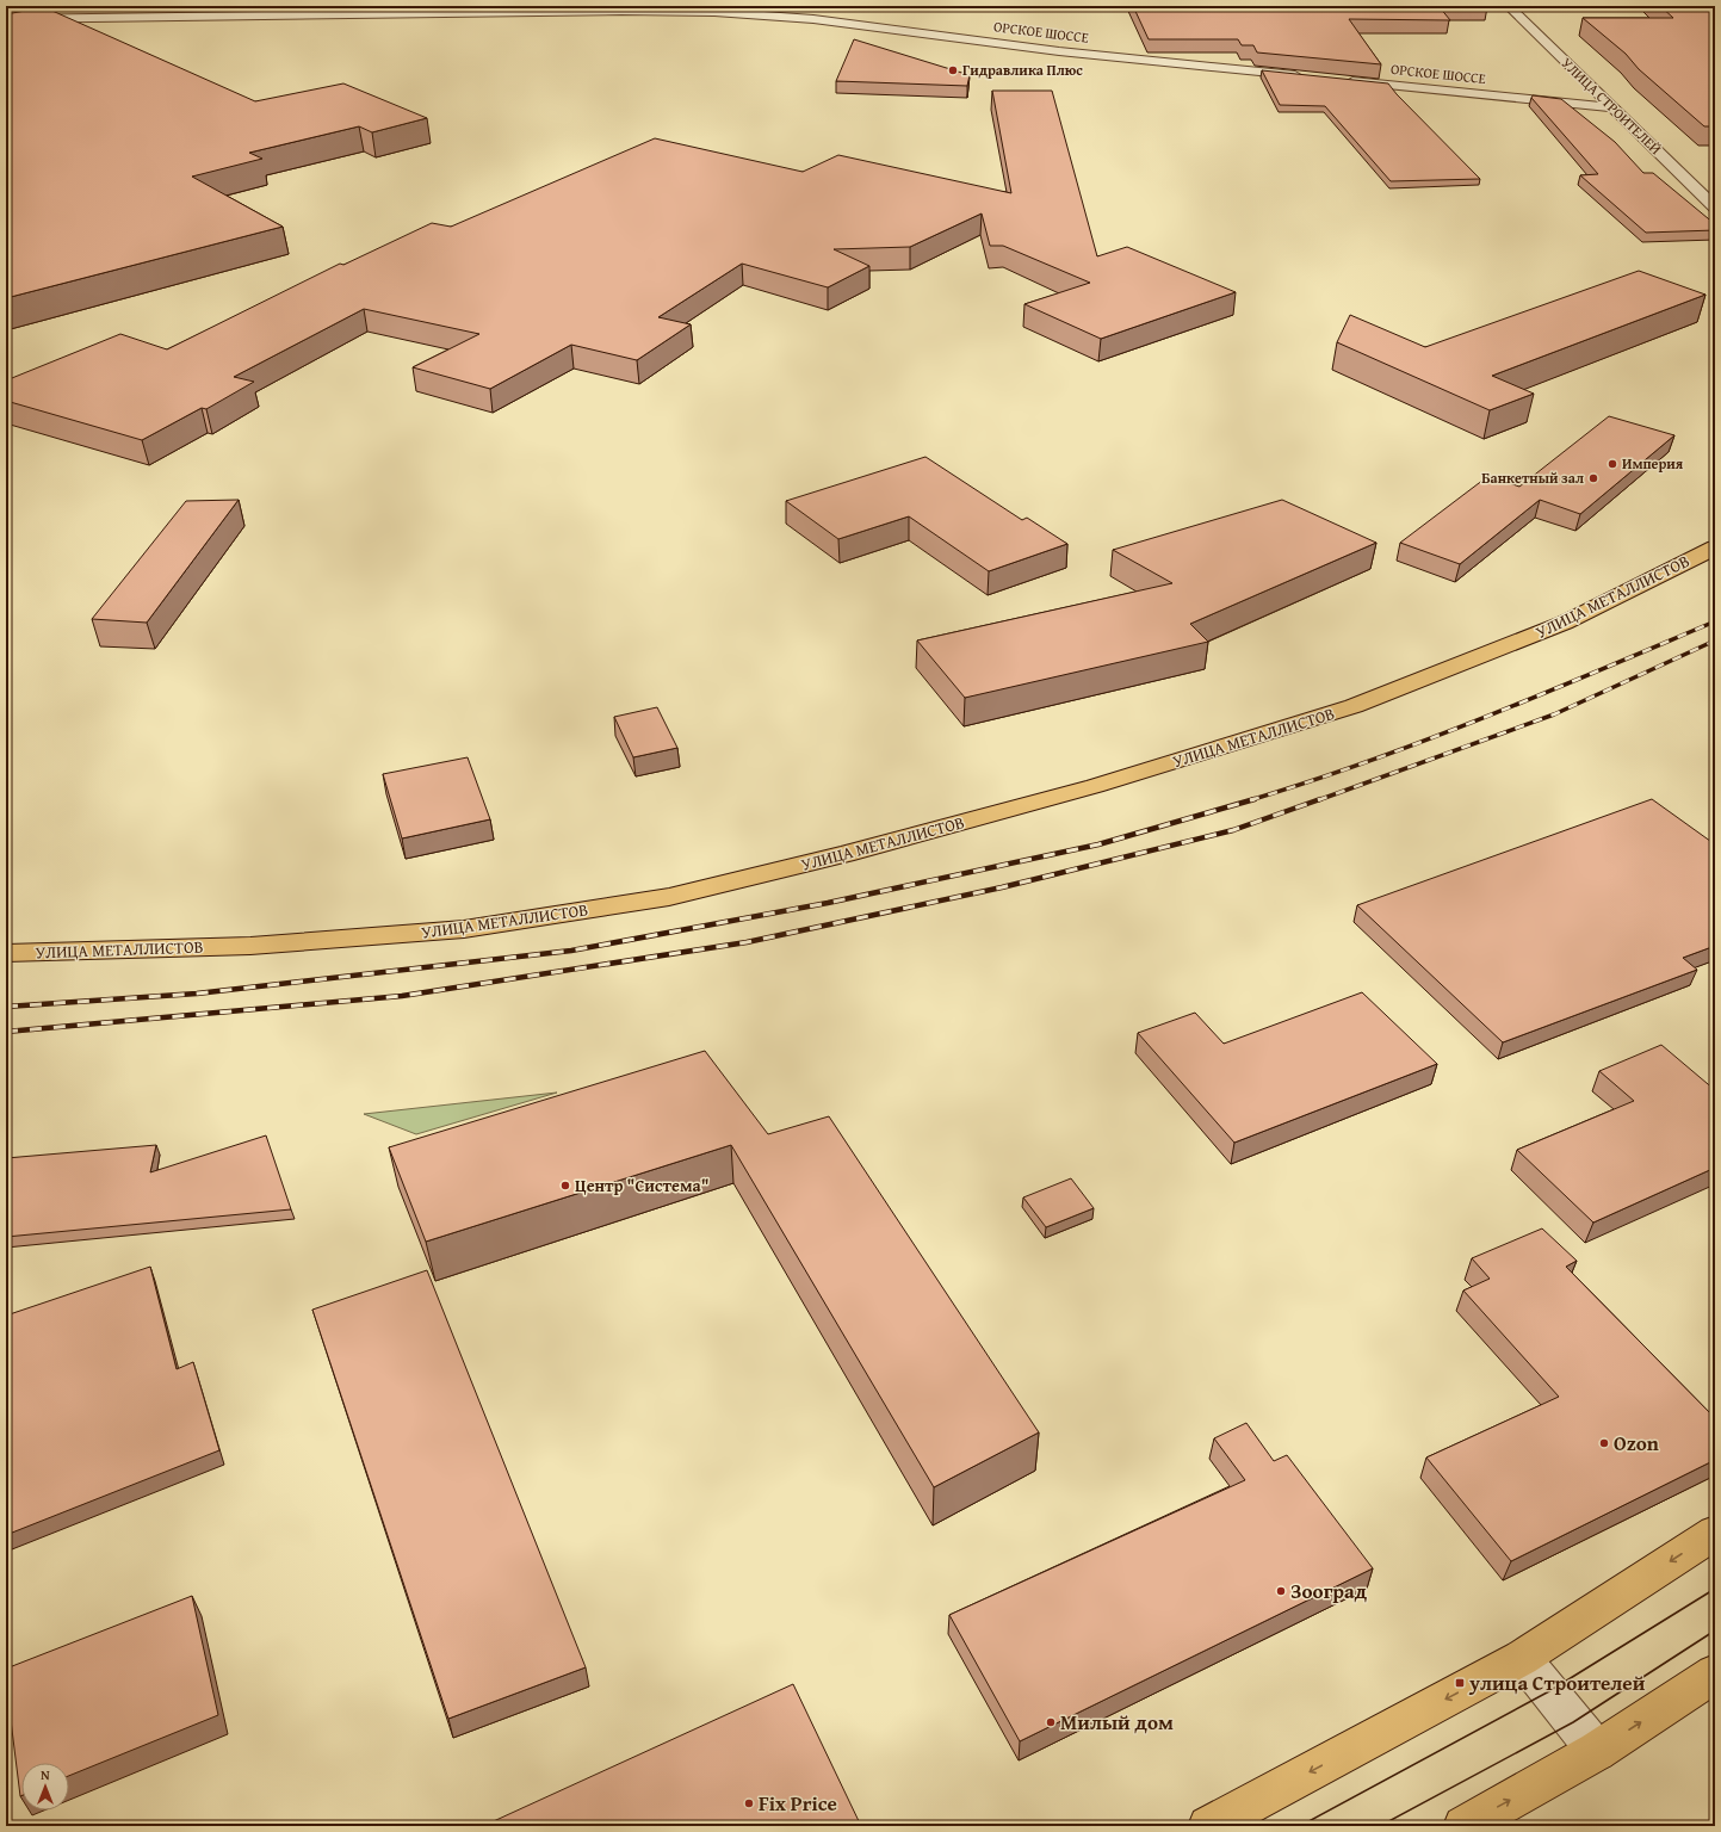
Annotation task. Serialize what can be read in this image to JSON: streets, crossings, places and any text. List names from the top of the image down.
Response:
{
  "streets": {
    "main road": ["УЛИЦА МЕТАЛЛИСТОВ"],
    "street": ["ОРСКОЕ ШОССЕ", "УЛИЦА СТРОИТЕЛЕЙ"]
  },
  "crossings": [
    ["ОРСКОЕ ШОССЕ", "УЛИЦА СТРОИТЕЛЕЙ"]
  ],
  "places": {
    "other": [
      "Гидравлика Плюс",
      "Империя",
      "Банкетный зал",
      "Центр \"Система\"",
      "Ozon",
      "Зооград",
      "Милый дом",
      "Fix Price"
    ],
    "transit": ["улица Строителей"]
  },
  "north": "top"
}
